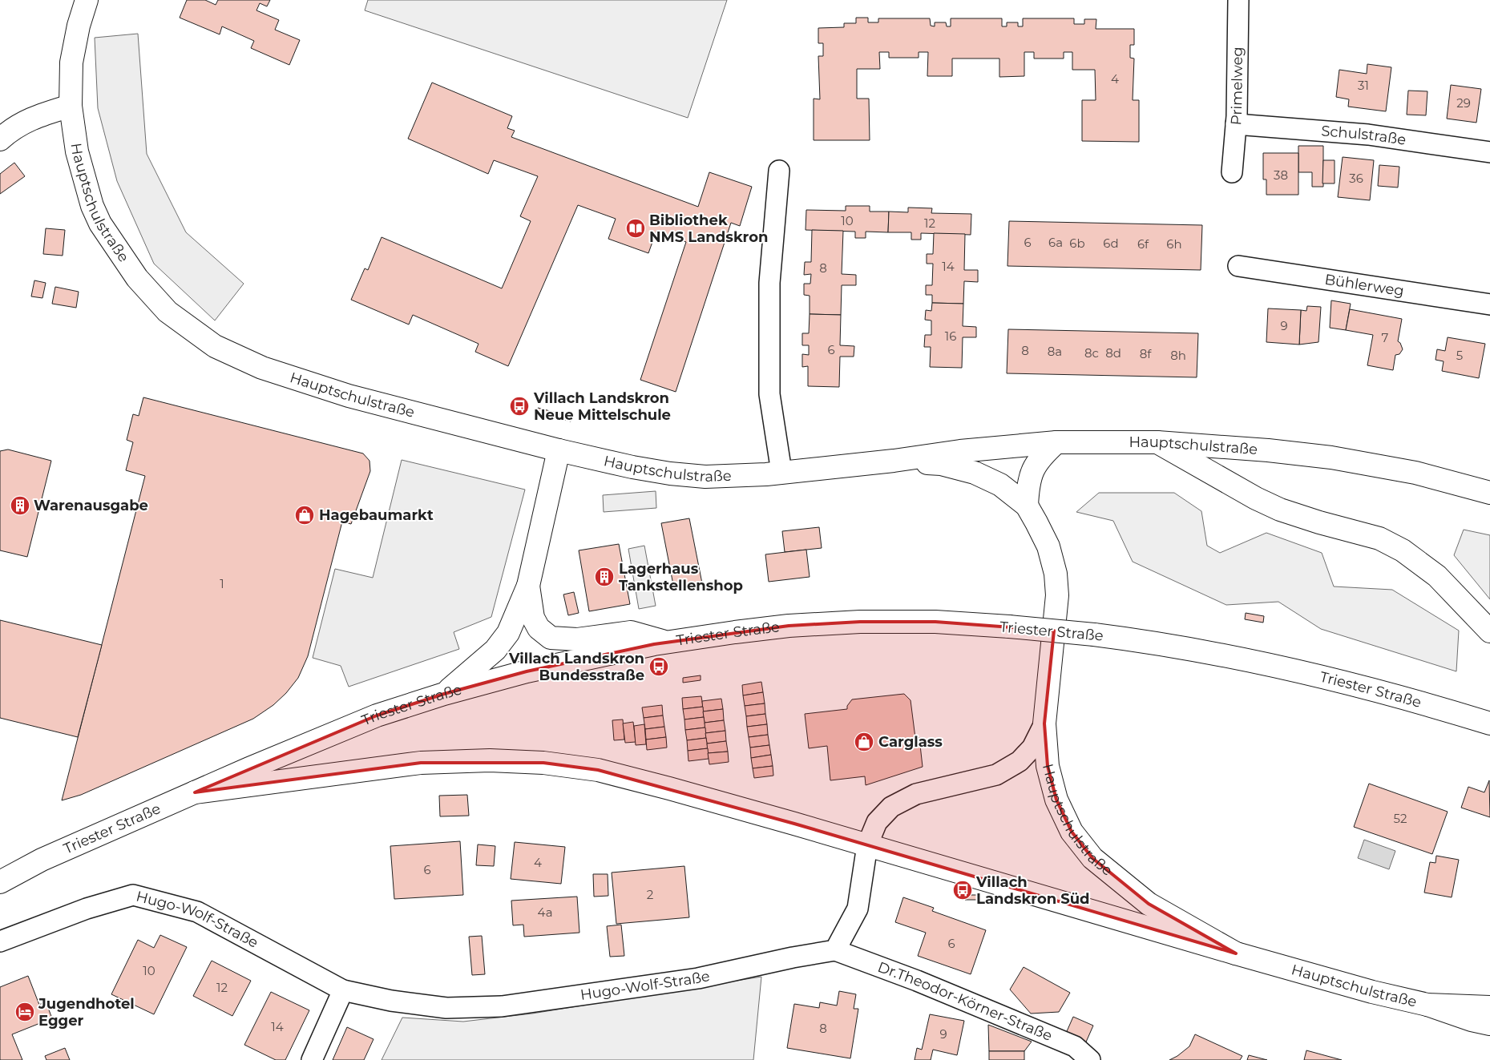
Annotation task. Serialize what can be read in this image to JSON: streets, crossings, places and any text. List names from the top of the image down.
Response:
{
  "streets": {
    "main road": ["Hauptschulstraße", "Triester Straße"],
    "street": [
      "Primelweg",
      "Schulstraße",
      "Bühlerweg",
      "Hugo-Wolf-Straße",
      "Dr.Theodor-Körner-Straße"
    ]
  },
  "crossings": [
    ["Primelweg", "Schulstraße"],
    ["Hugo-Wolf-Straße", "Dr.Theodor-Körner-Straße"]
  ],
  "places": {
    "library": ["Bibliothek NMS Landskron"],
    "bus stop": ["Villach Landskron Neue Mittelschule", "Villach Landskron Bundesstraße", "Villach Landskron Süd"],
    "building": ["Warenausgabe", "Lagerhaus Tankstellenshop"],
    "shop": ["Hagebaumarkt", "Carglass"],
    "hotel": ["Jugendhotel Egger"]
  },
  "house_numbers": [
    "4",
    "31",
    "29",
    "38",
    "36",
    "10",
    "12",
    "6",
    "6a",
    "6b",
    "6d",
    "6f",
    "6h",
    "14",
    "8",
    "9",
    "16",
    "7",
    "6",
    "8",
    "8a",
    "8c",
    "8d",
    "8f",
    "8h",
    "5",
    "1",
    "52",
    "4",
    "6",
    "2",
    "4a",
    "6",
    "10",
    "12",
    "14",
    "8",
    "9"
  ]
}
